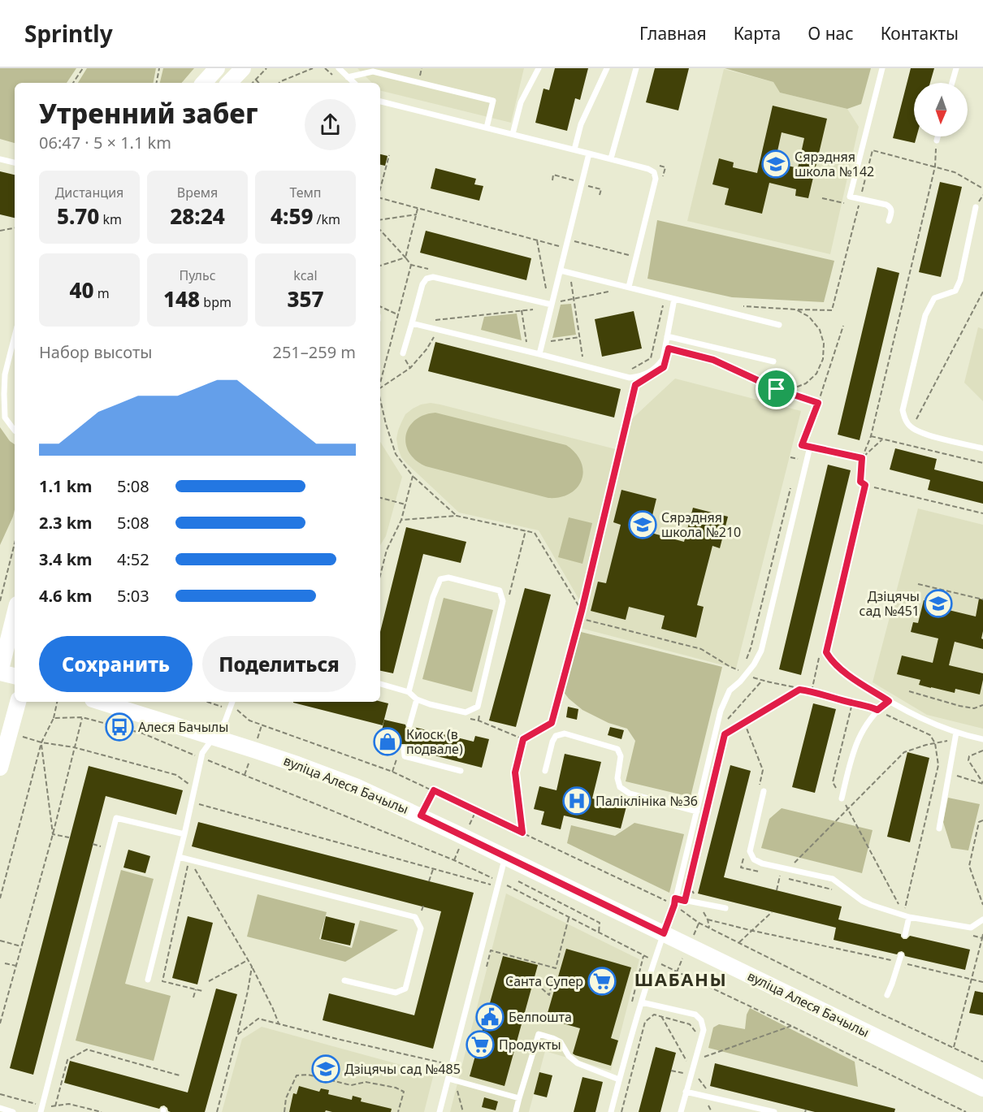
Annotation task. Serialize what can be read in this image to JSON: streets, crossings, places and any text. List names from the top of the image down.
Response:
{
  "streets": {
    "street": ["вуліца Алеся Бачылы"]
  },
  "districts": ["ШАБАНЫ"],
  "places": {
    "school or university": [
      "Сярэдняя школа №142",
      "Сярэдняя школа №210",
      "Дзіцячы сад №451",
      "Дзіцячы сад №485"
    ],
    "bus stop": ["Алеся Бачылы"],
    "shop": ["Киоск (в подвале)"],
    "hospital": ["Паліклініка №36"],
    "supermarket": ["Санта Супер", "Продукты"],
    "public building": ["Белпошта"]
  },
  "north": "bottom",
  "page": {
    "header": "Sprintly",
    "nav": [
      "Главная",
      "Карта",
      "О нас",
      "Контакты"
    ],
    "heading": ["Утренний забег", "06:47 · 5 × 1.1 km"],
    "stats": [
      ["Дистанция", "5.70 km"],
      ["Время", "28:24"],
      ["Темп", "4:59 /km"],
      ["40 m"],
      ["Пульс", "148 bpm"],
      ["kcal", "357"]
    ],
    "chart": ["Набор высоты", "251–259 m"],
    "list": [
      {
        "name": "1.1 km",
        "note": "5:08"
      },
      {
        "name": "2.3 km",
        "note": "5:08"
      },
      {
        "name": "3.4 km",
        "note": "4:52"
      },
      {
        "name": "4.6 km",
        "note": "5:03"
      }
    ],
    "buttons": ["Сохранить", "Поделиться"]
  }
}
